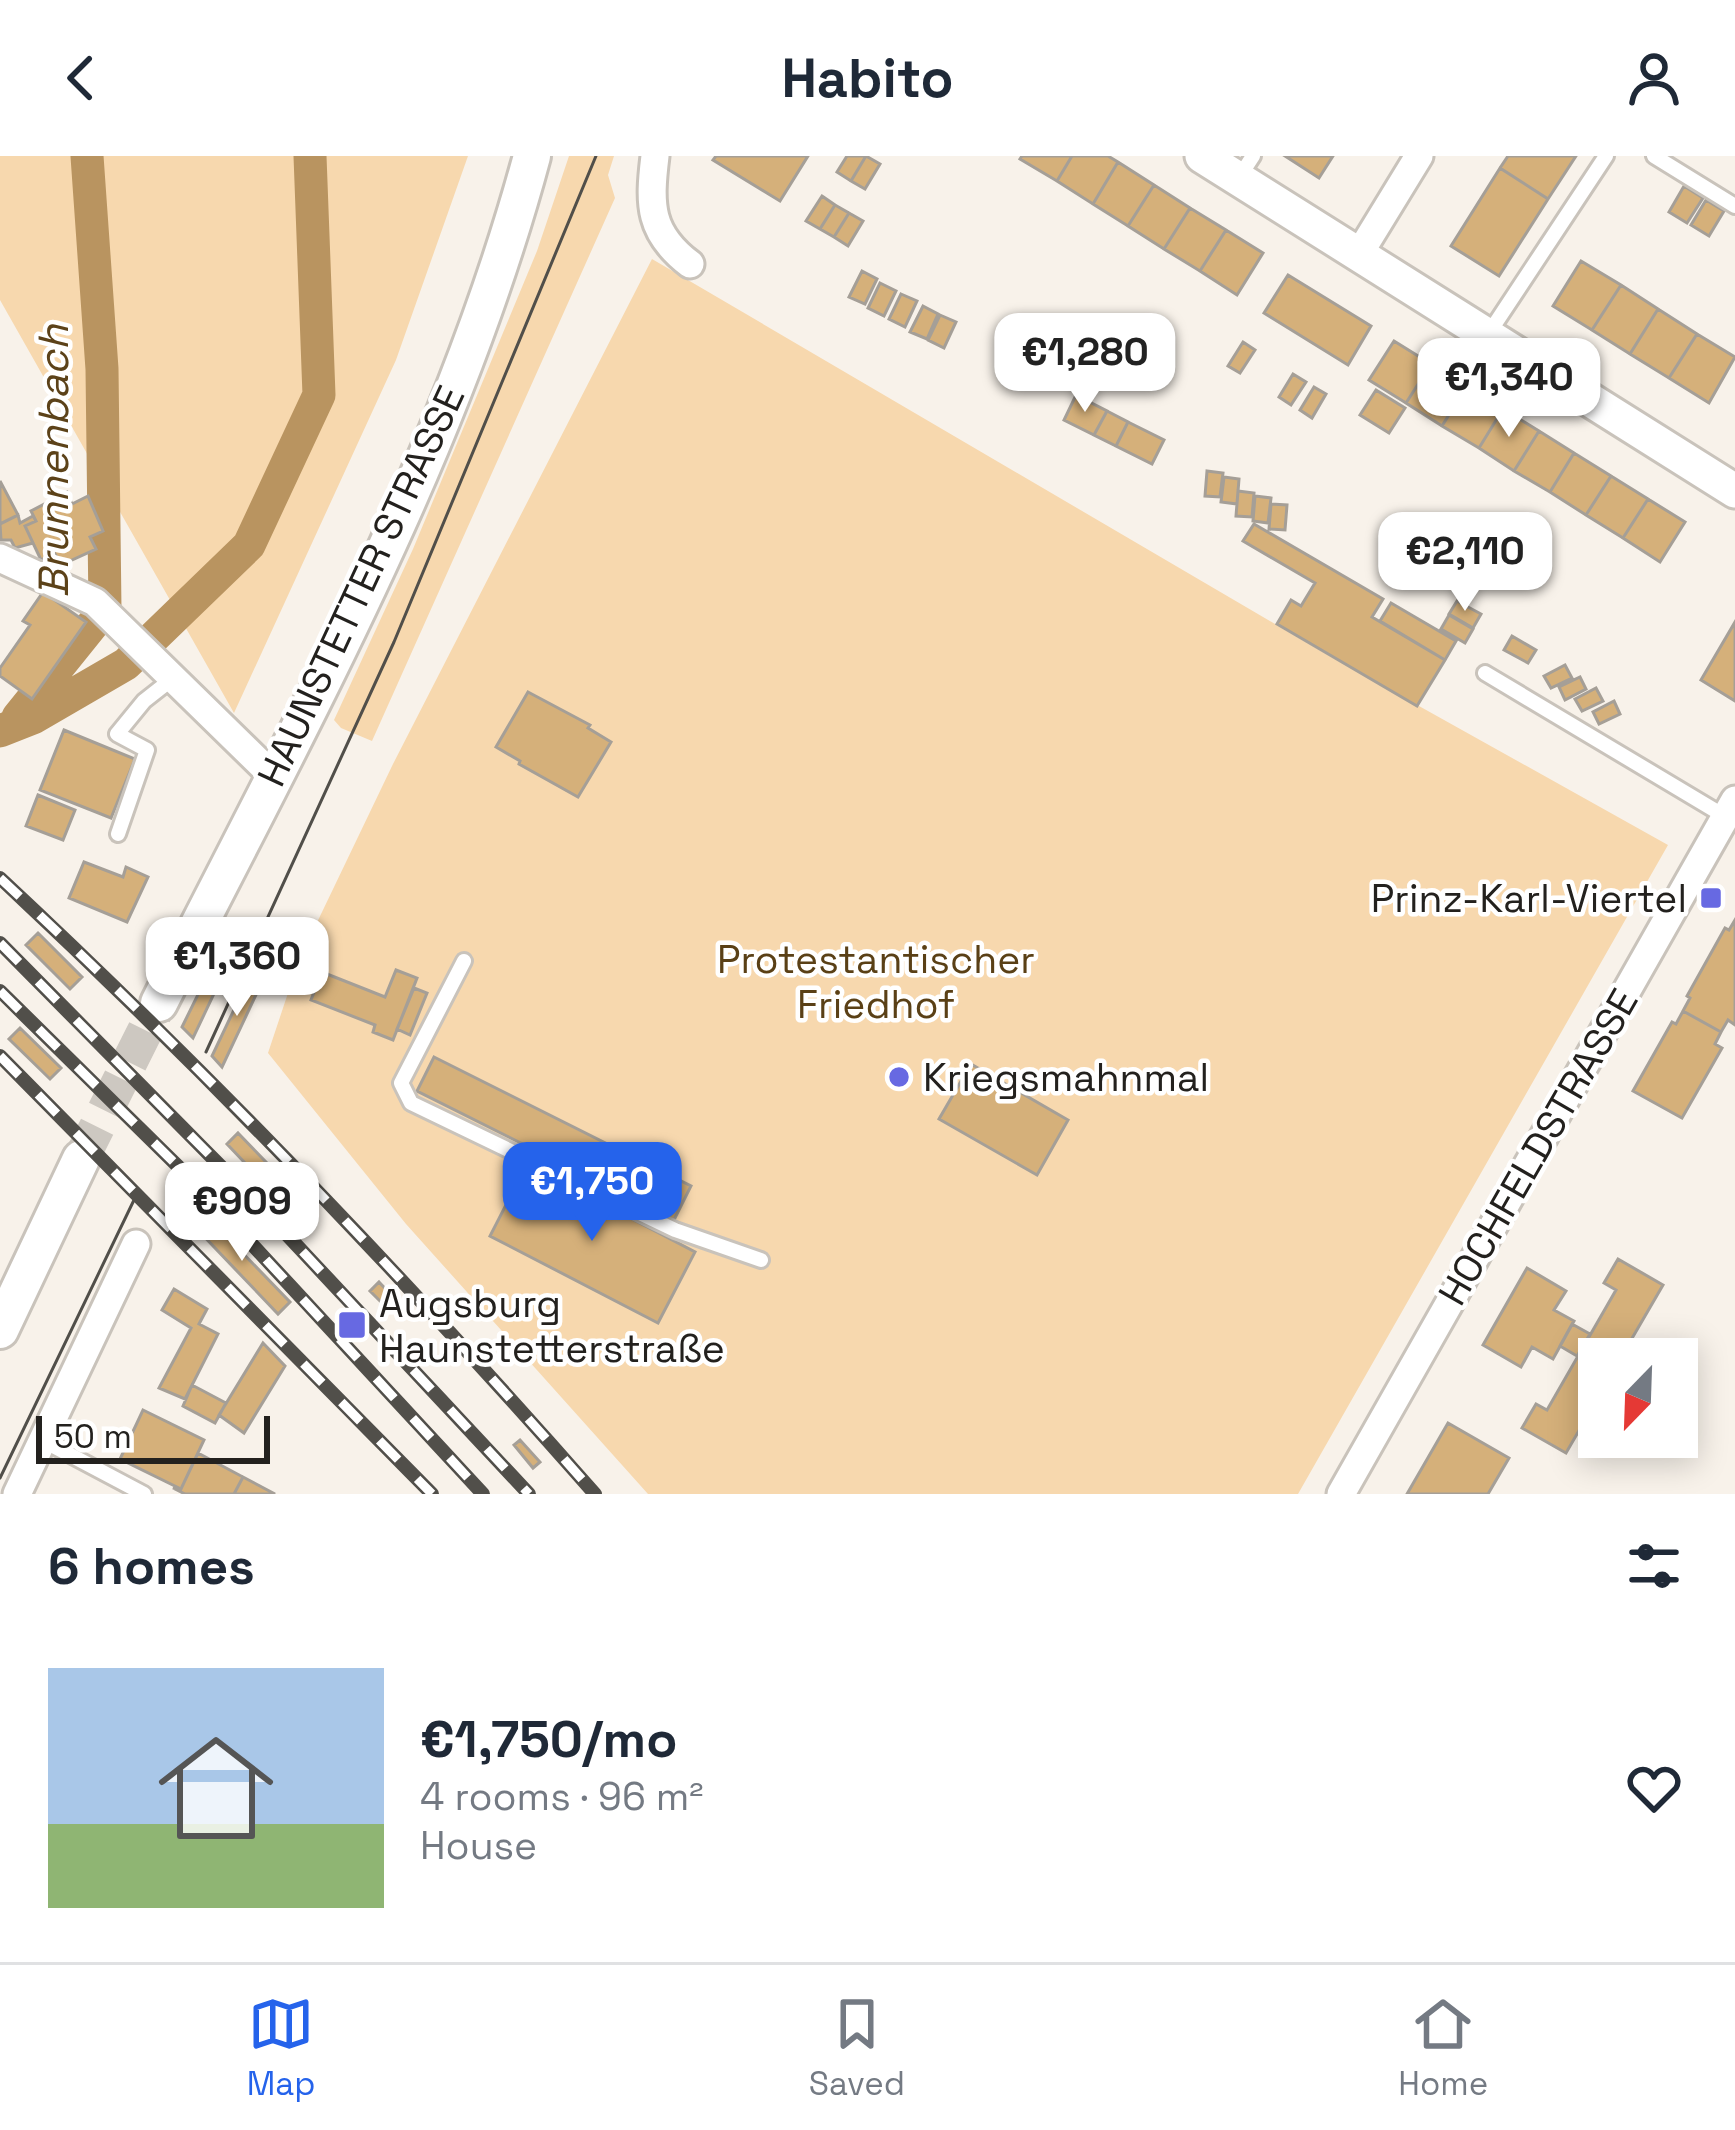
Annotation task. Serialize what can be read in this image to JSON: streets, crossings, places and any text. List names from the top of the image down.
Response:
{
  "streets": {
    "main road": ["HAUNSTETTER STRASSE"],
    "street": ["HOCHFELDSTRASSE"]
  },
  "water": ["Brunnenbach"],
  "parks": ["Protestantischer Friedhof"],
  "places": {
    "transit": ["Prinz-Karl-Viertel", "Augsburg Haunstetterstraße"],
    "other": ["Kriegsmahnmal"]
  },
  "scale_bar": "50 m",
  "north": "bottom left",
  "page": {
    "header": "Habito",
    "price": [
      "€1,280",
      "€1,340",
      "€2,110",
      "€1,360",
      "€1,750",
      "€909"
    ],
    "scale": "50 m",
    "heading": "6 homes",
    "list": [
      {
        "name": "€1,750/mo",
        "note": "4 rooms · 96 m² · House"
      }
    ],
    "tabs": ["Map", "Saved", "Home"]
  }
}
